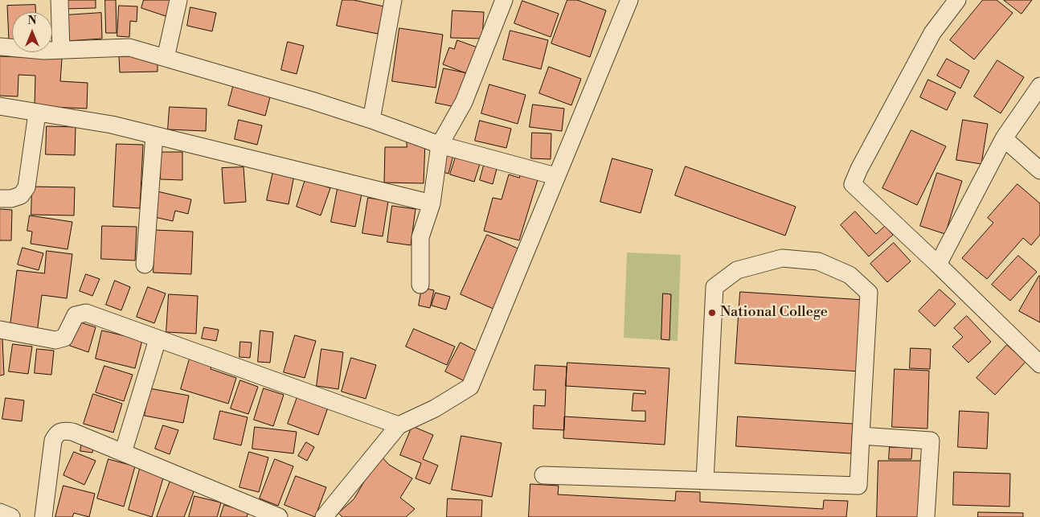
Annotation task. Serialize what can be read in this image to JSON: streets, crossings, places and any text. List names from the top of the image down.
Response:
{
  "places": ["National College"],
  "north": "top"
}
